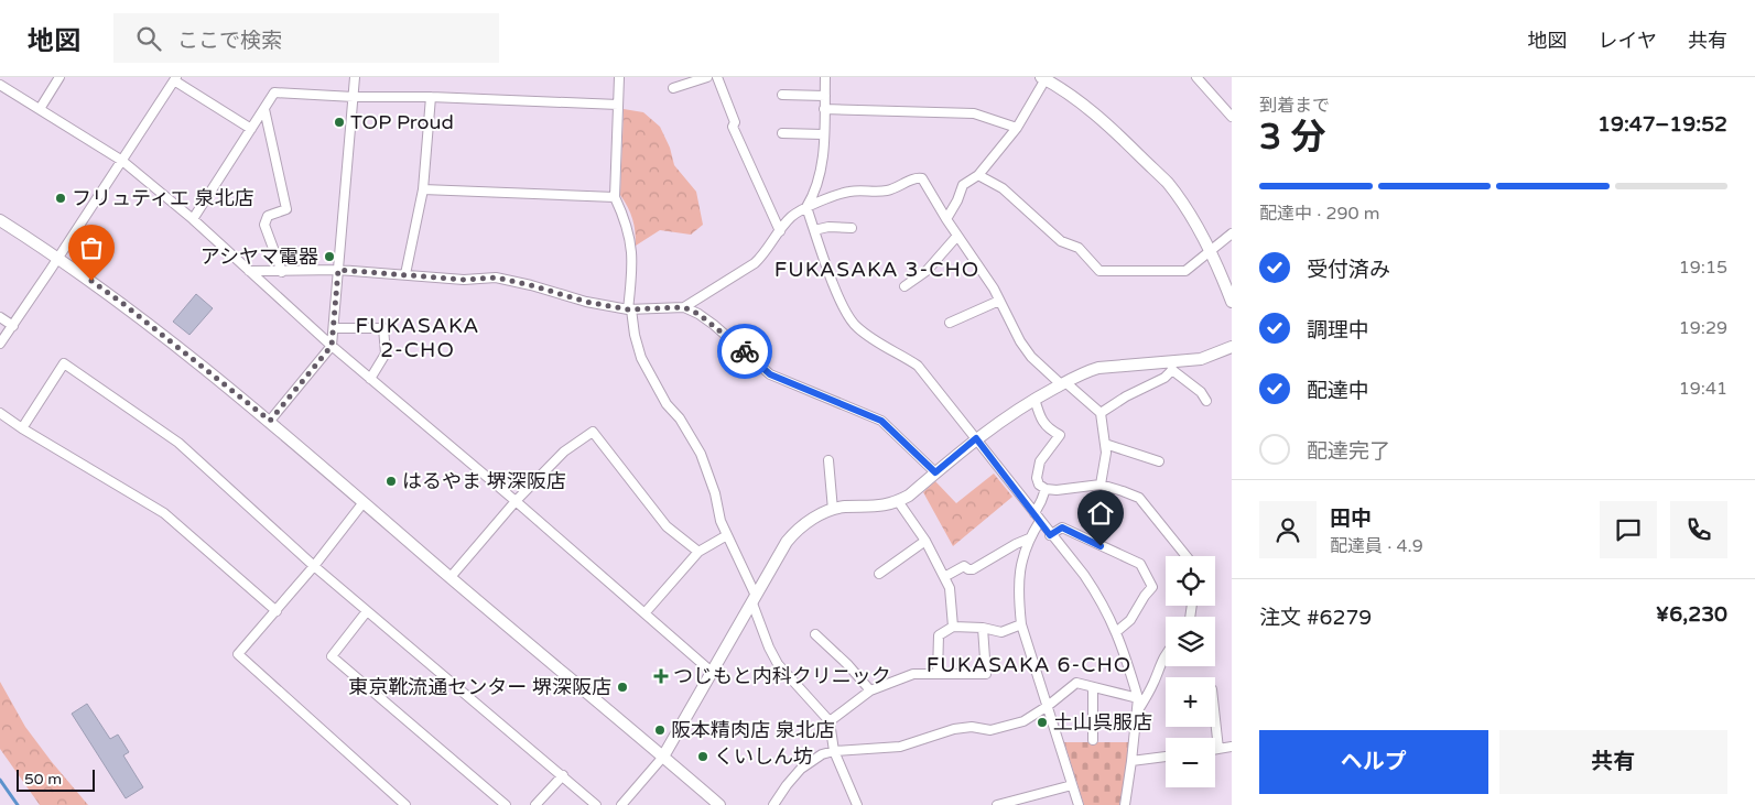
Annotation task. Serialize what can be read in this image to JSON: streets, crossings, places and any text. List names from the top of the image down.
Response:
{
  "districts": ["FUKASAKA 3-CHO", "FUKASAKA 2-CHO", "FUKASAKA 6-CHO"],
  "places": {
    "other": [
      "TOP Proud",
      "フリュティエ 泉北店",
      "アシヤマ電器",
      "はるやま 堺深阪店",
      "東京靴流通センター 堺深阪店",
      "土山呉服店",
      "阪本精肉店 泉北店",
      "くいしん坊"
    ],
    "health": ["つじもと内科クリニック"]
  },
  "scale_bar": "50 m",
  "page": {
    "header": "地図",
    "search": "ここで検索",
    "nav": ["地図", "レイヤ", "共有"],
    "heading": ["3 分", "到着まで", "19:47–19:52"],
    "panel": [
      "田中",
      "配達員 · 4.9",
      "注文 #6279",
      "¥6,230"
    ],
    "bar": "配達中 · 290 m",
    "list": [
      ["受付済み", "19:15"],
      ["調理中", "19:29"],
      ["配達中", "19:41"],
      "配達完了"
    ],
    "map_buttons": ["+", "−"],
    "buttons": ["ヘルプ", "共有"],
    "scale": "50 m"
  }
}
